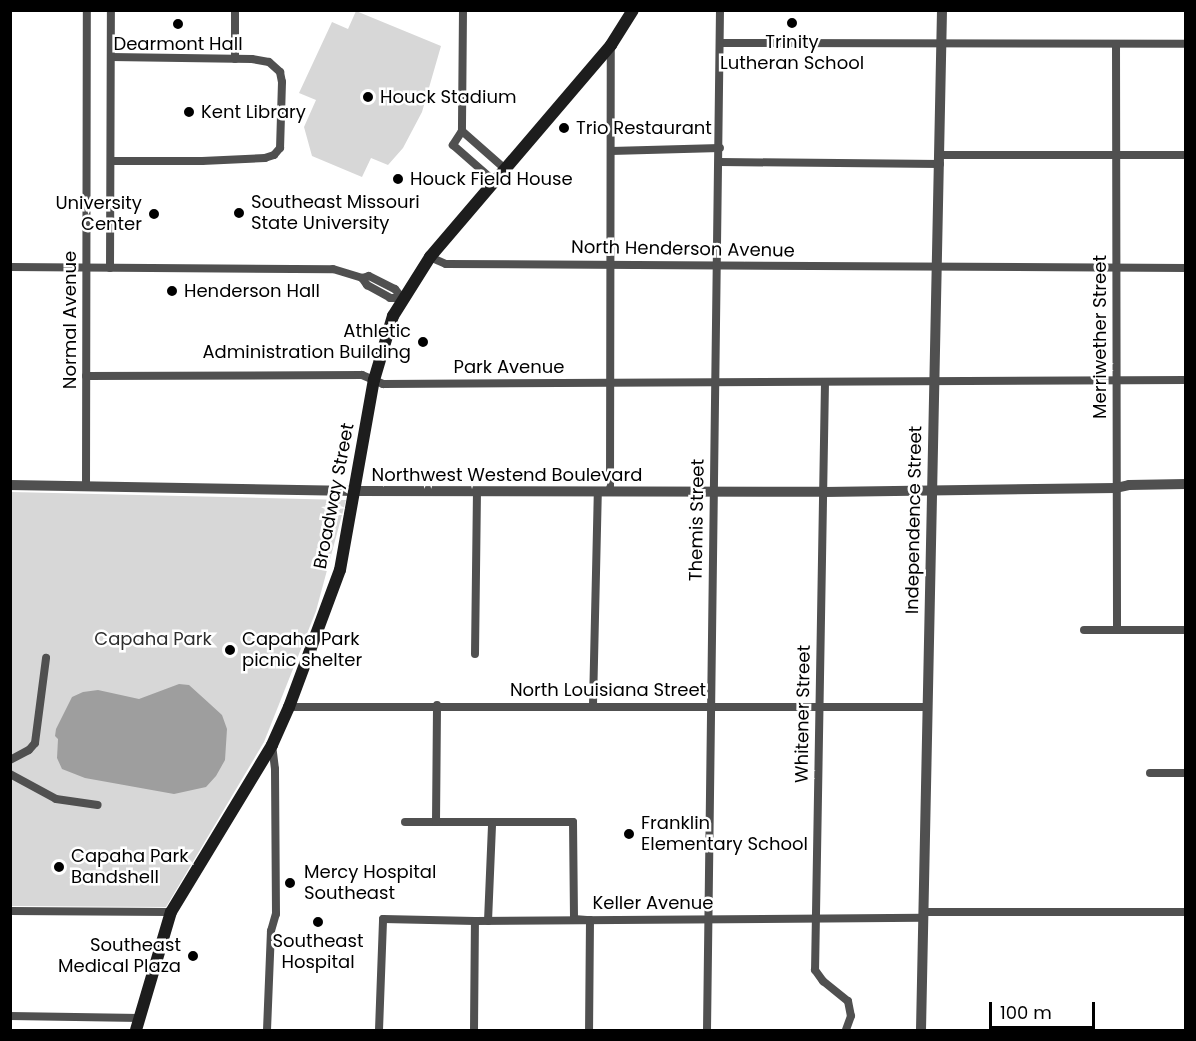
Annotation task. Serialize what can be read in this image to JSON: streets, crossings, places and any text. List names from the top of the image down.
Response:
{
  "streets": {
    "main road": ["Broadway Street"],
    "street": [
      "North Henderson Avenue",
      "Normal Avenue",
      "Merriwether Street",
      "Park Avenue",
      "Northwest Westend Boulevard",
      "Themis Street",
      "Independence Street",
      "North Louisiana Street",
      "Whitener Street",
      "Keller Avenue"
    ]
  },
  "crossings": [
    ["North Henderson Avenue", "Merriwether Street"],
    ["North Henderson Avenue", "Broadway Street"],
    ["North Henderson Avenue", "Themis Street"],
    ["North Henderson Avenue", "Independence Street"],
    ["Normal Avenue", "Park Avenue"],
    ["Normal Avenue", "Northwest Westend Boulevard"],
    ["Merriwether Street", "Park Avenue"],
    ["Merriwether Street", "Northwest Westend Boulevard"],
    ["Park Avenue", "Broadway Street"],
    ["Park Avenue", "Themis Street"],
    ["Park Avenue", "Independence Street"],
    ["Park Avenue", "Whitener Street"],
    ["Northwest Westend Boulevard", "Broadway Street"],
    ["Northwest Westend Boulevard", "Themis Street"],
    ["Northwest Westend Boulevard", "Independence Street"],
    ["Northwest Westend Boulevard", "Whitener Street"],
    ["Broadway Street", "North Louisiana Street"],
    ["Themis Street", "North Louisiana Street"],
    ["Themis Street", "Keller Avenue"],
    ["Independence Street", "North Louisiana Street"],
    ["Independence Street", "Keller Avenue"],
    ["North Louisiana Street", "Whitener Street"],
    ["Whitener Street", "Keller Avenue"]
  ],
  "parks": ["Capaha Park"],
  "places": [
    "Trinity Lutheran School",
    "Dearmont Hall",
    "Houck Stadium",
    "Kent Library",
    "Trio Restaurant",
    "Houck Field House",
    "Southeast Missouri State University",
    "University Center",
    "Henderson Hall",
    "Athletic Administration Building",
    "Capaha Park picnic shelter",
    "Franklin Elementary School",
    "Capaha Park Bandshell",
    "Mercy Hospital Southeast",
    "Southeast Hospital",
    "Southeast Medical Plaza"
  ],
  "scale_bar": "100 m"
}
